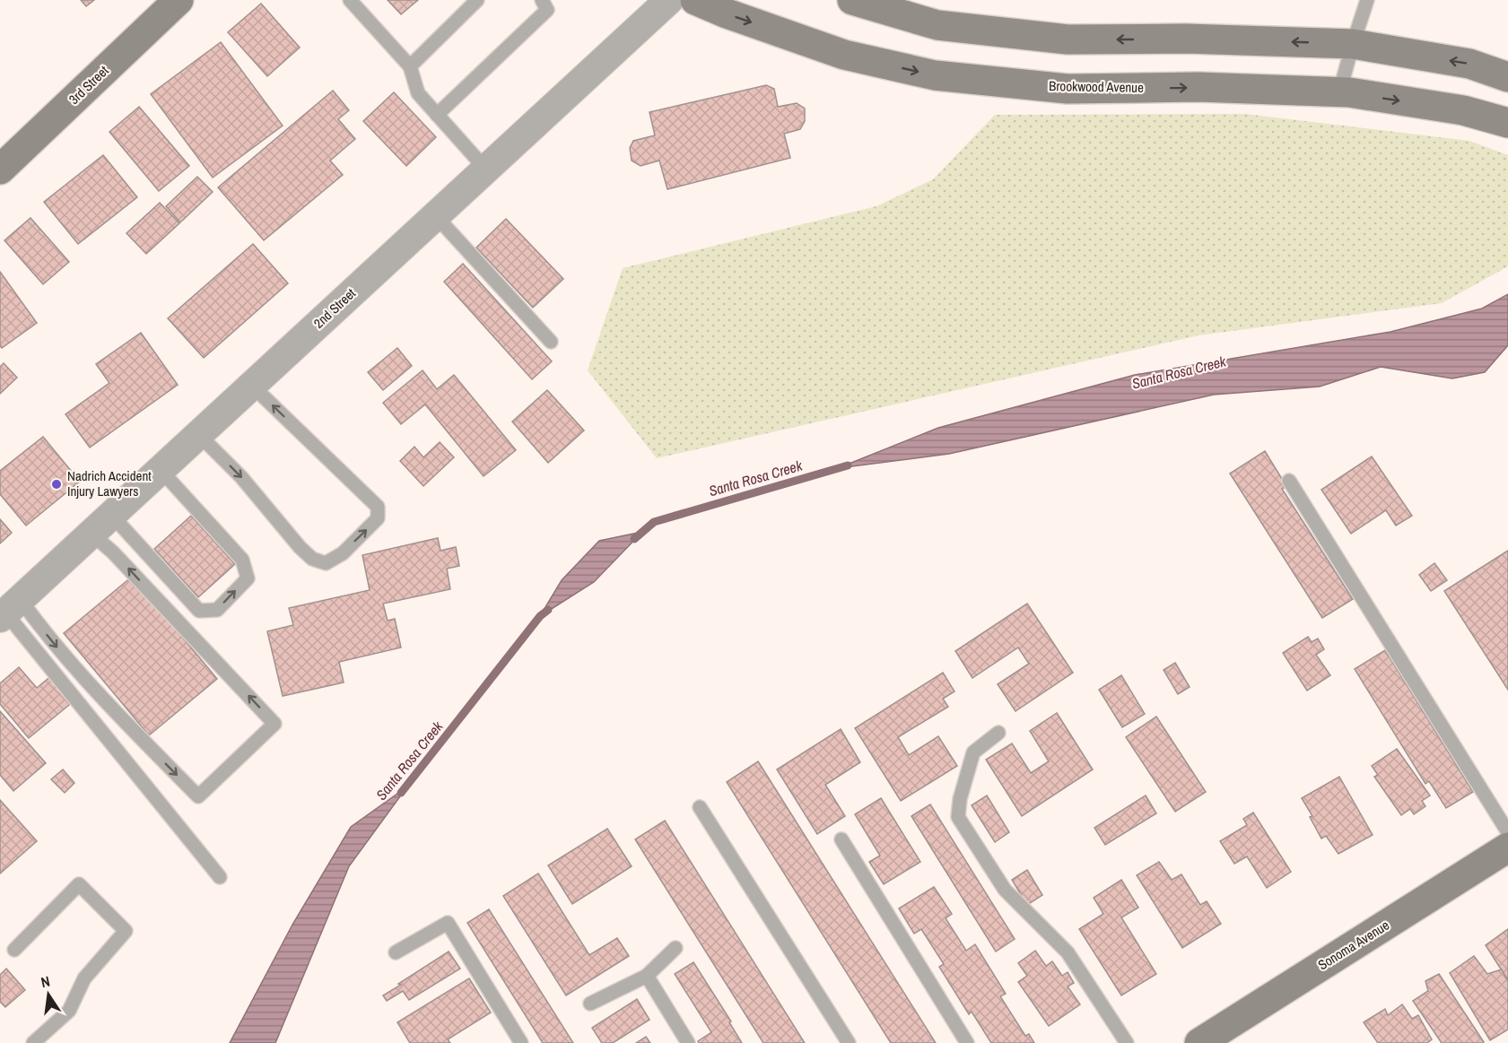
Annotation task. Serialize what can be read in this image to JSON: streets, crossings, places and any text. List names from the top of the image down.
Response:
{
  "streets": {
    "street": [
      "3rd Street",
      "Brookwood Avenue",
      "2nd Street",
      "Sonoma Avenue"
    ]
  },
  "water": ["Santa Rosa Creek"],
  "places": ["Nadrich Accident Injury Lawyers"],
  "north": "top"
}
